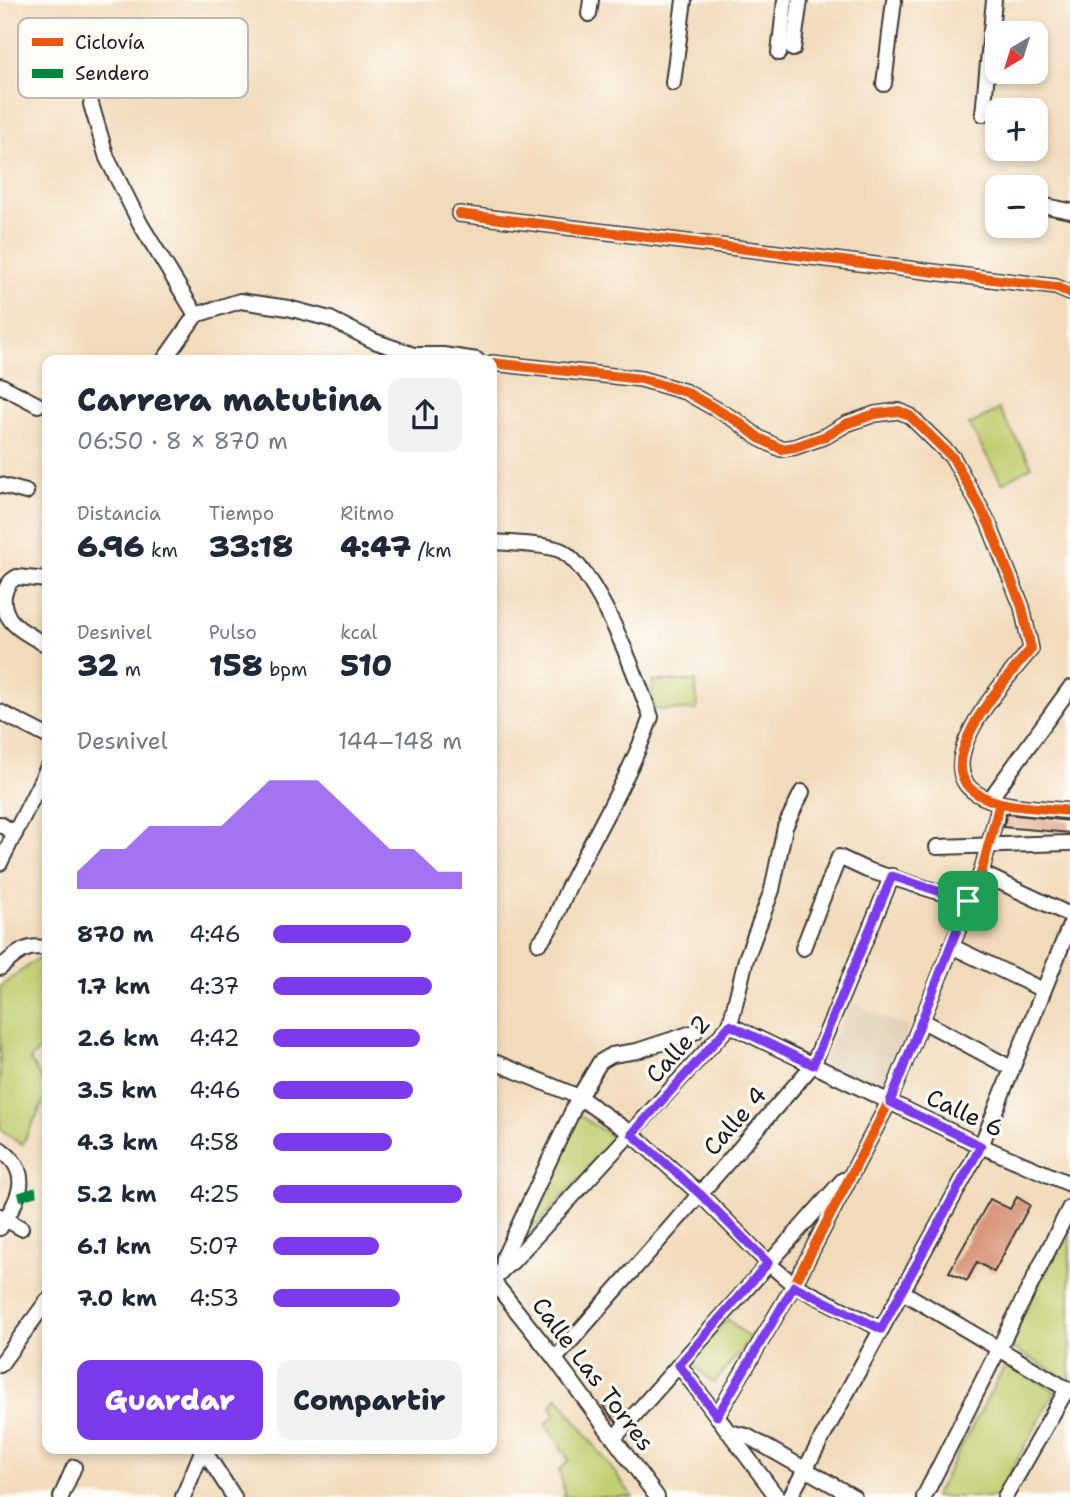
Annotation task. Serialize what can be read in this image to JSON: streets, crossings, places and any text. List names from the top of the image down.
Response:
{
  "streets": {
    "street": [
      "Calle 2",
      "Calle 6",
      "Calle 4",
      "Calle Las Torres"
    ]
  },
  "crossings": [
    ["Calle 2", "Calle 6"],
    ["Calle 6", "Calle 4"],
    ["Calle 4", "Calle Las Torres"]
  ],
  "legend": ["Ciclovía", "Sendero"],
  "north": "bottom left",
  "page": {
    "map_buttons": ["+", "−"],
    "heading": ["Carrera matutina", "06:50 · 8 × 870 m"],
    "stats": [
      ["Distancia", "6.96 km"],
      ["Tiempo", "33:18"],
      ["Ritmo", "4:47 /km"],
      ["Desnivel", "32 m"],
      ["Pulso", "158 bpm"],
      ["kcal", "510"]
    ],
    "chart": ["Desnivel", "144–148 m"],
    "list": [
      {
        "name": "870 m",
        "note": "4:46"
      },
      {
        "name": "1.7 km",
        "note": "4:37"
      },
      {
        "name": "2.6 km",
        "note": "4:42"
      },
      {
        "name": "3.5 km",
        "note": "4:46"
      },
      {
        "name": "4.3 km",
        "note": "4:58"
      },
      {
        "name": "5.2 km",
        "note": "4:25"
      },
      {
        "name": "6.1 km",
        "note": "5:07"
      },
      {
        "name": "7.0 km",
        "note": "4:53"
      }
    ],
    "buttons": ["Guardar", "Compartir"]
  }
}
